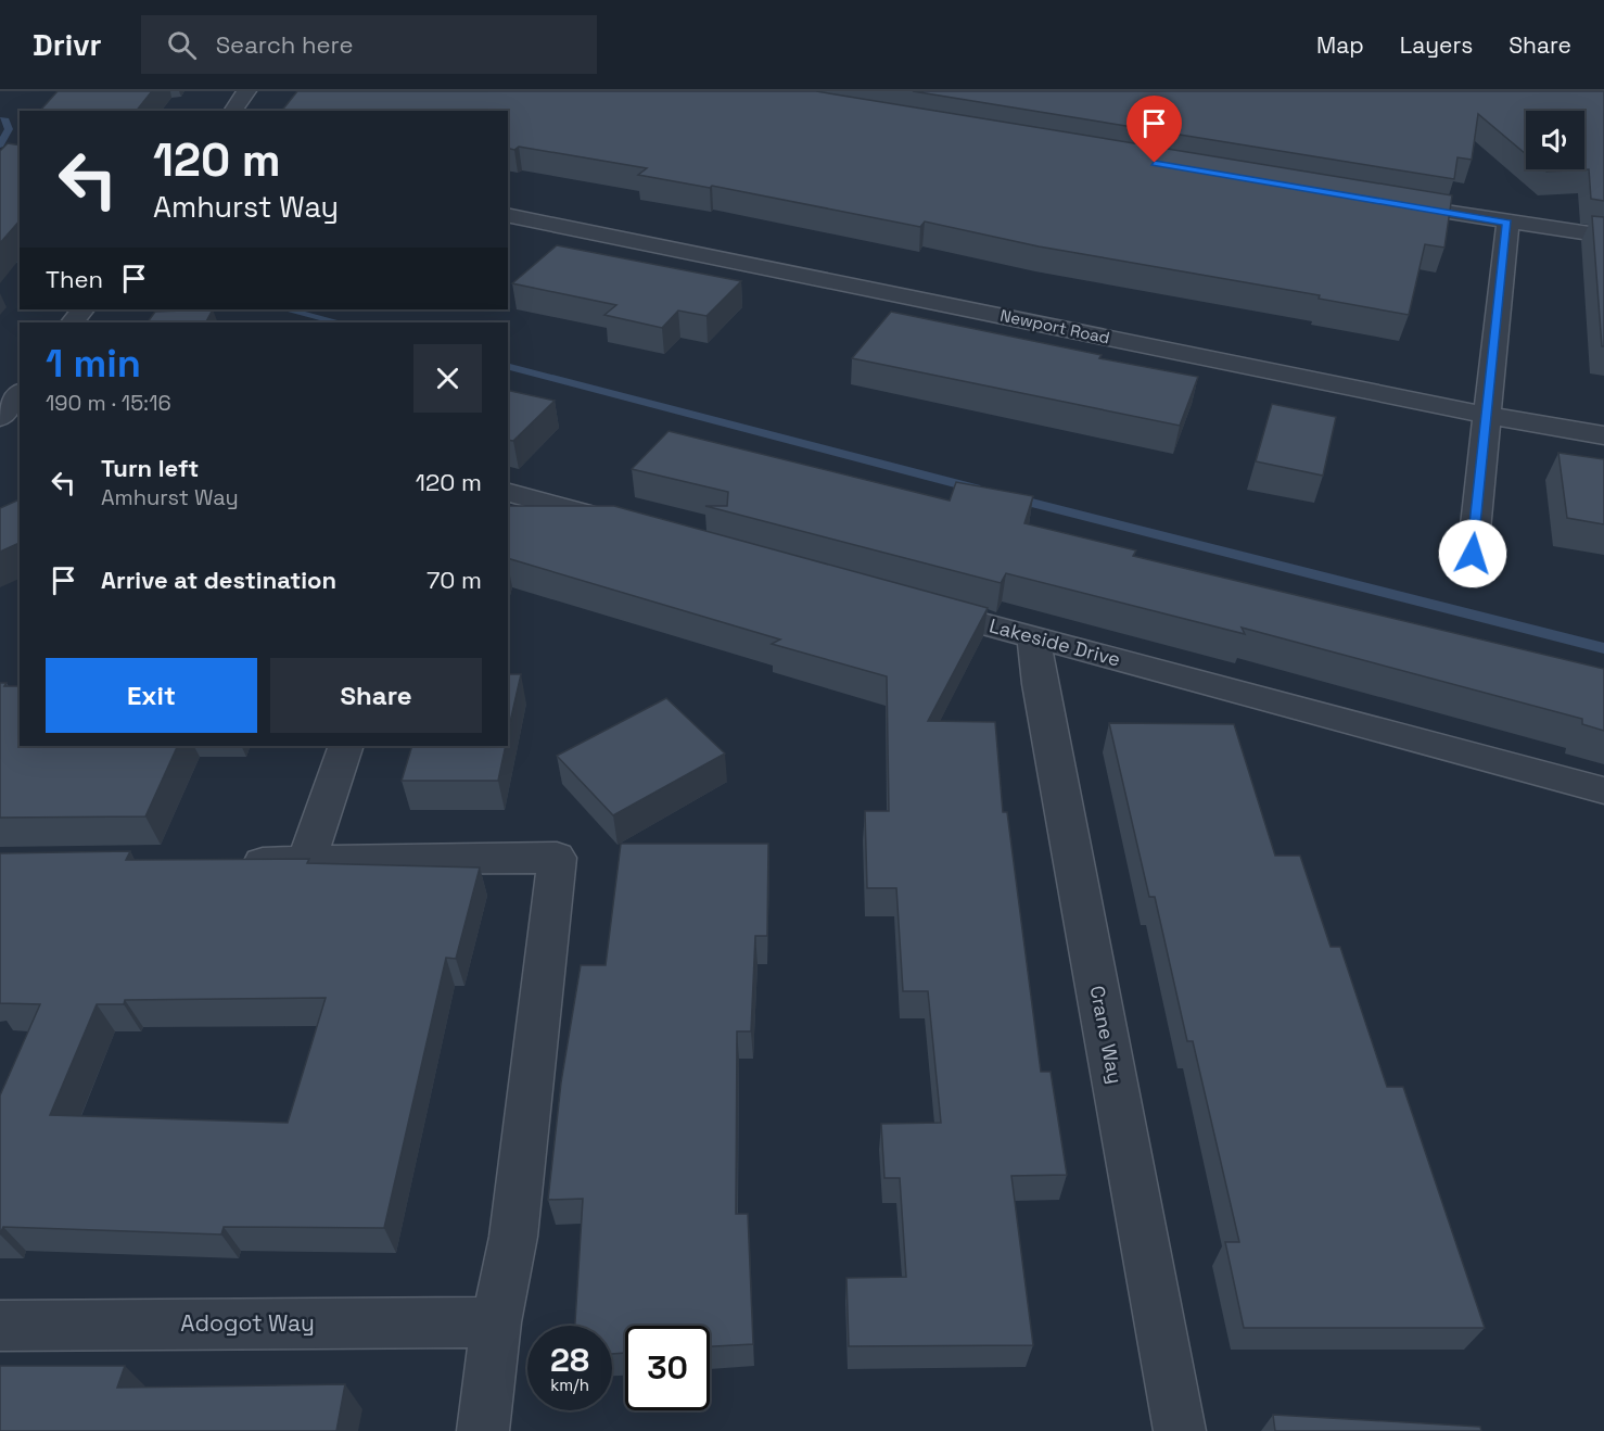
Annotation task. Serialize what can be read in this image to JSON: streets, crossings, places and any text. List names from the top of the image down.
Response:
{
  "streets": {
    "street": [
      "Newport Road",
      "Lakeside Drive",
      "Crane Way",
      "Adogot Way"
    ]
  },
  "crossings": [
    ["Lakeside Drive", "Crane Way"]
  ],
  "page": {
    "header": "Drivr",
    "search": "Search here",
    "nav": ["Map", "Layers", "Share"],
    "turn": ["120 m", "Amhurst Way"],
    "then": "Then",
    "heading": ["1 min", "190 m · 15:16"],
    "list": [
      {
        "name": "Turn left",
        "note": "Amhurst Way",
        "value": "120 m"
      },
      {
        "name": "Arrive at destination",
        "value": "70 m"
      }
    ],
    "buttons": ["Exit", "Share"],
    "speed": "28 km/h",
    "limit": "30"
  }
}
